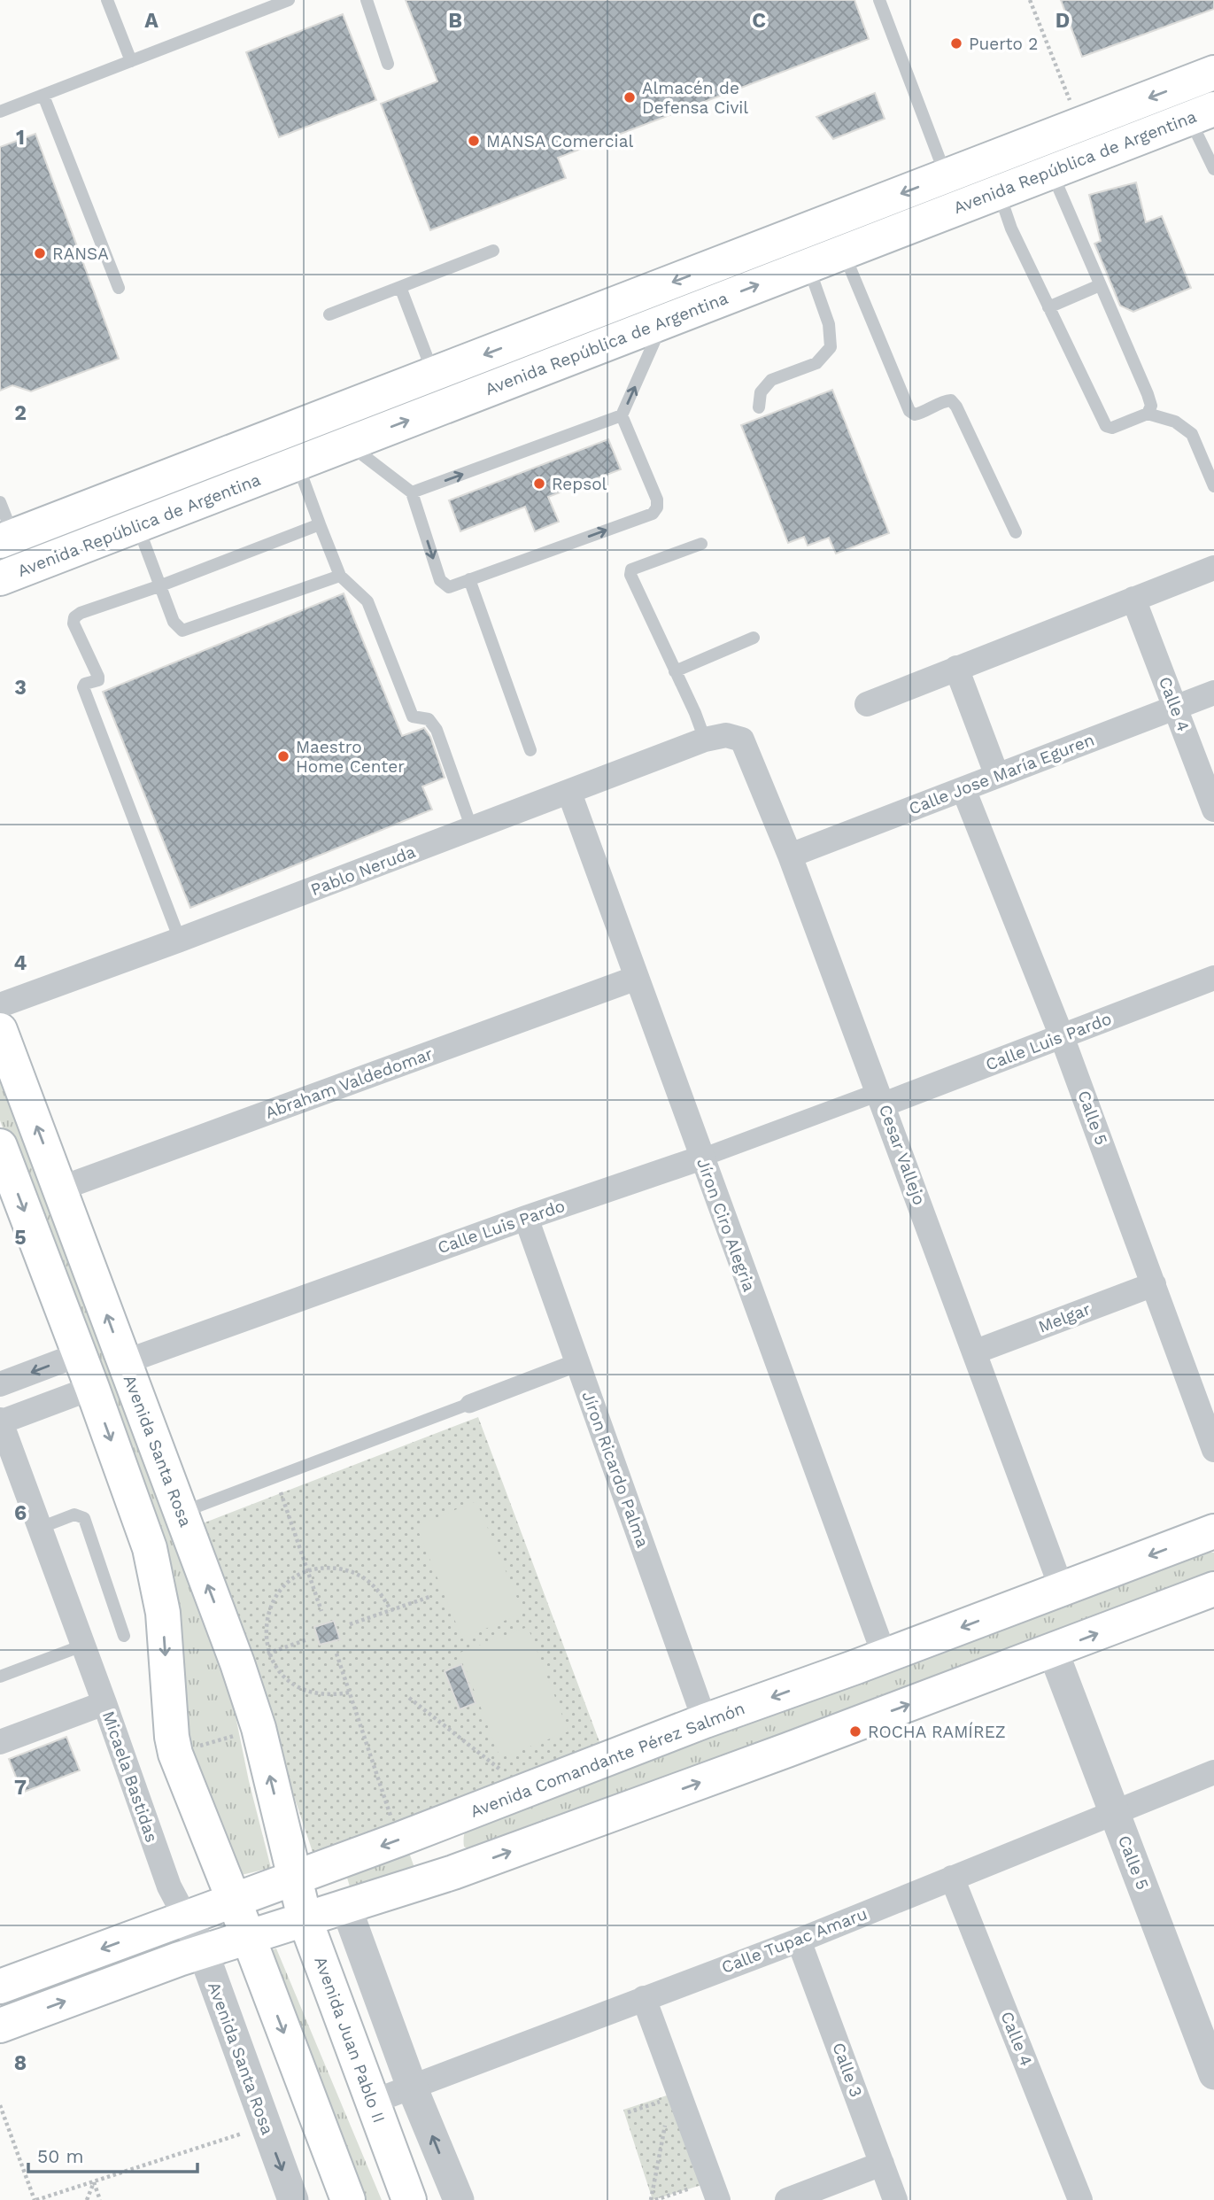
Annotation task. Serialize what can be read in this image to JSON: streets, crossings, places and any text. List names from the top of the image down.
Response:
{
  "streets": {
    "main road": [
      "Avenida República de Argentina",
      "Avenida Santa Rosa",
      "Avenida Comandante Pérez Salmón",
      "Avenida Juan Pablo II"
    ],
    "street": [
      "Calle 4",
      "Calle Jose María Eguren",
      "Pablo Neruda",
      "Calle Luis Pardo",
      "Abraham Valdedomar",
      "Calle 5",
      "Cesar Vallejo",
      "Jíron Ciro Alegria",
      "Melgar",
      "Jíron Ricardo Palma",
      "Micaela Bastidas",
      "Calle Tupac Amaru",
      "Calle 3"
    ]
  },
  "crossings": [
    ["Calle 4", "Calle Jose María Eguren"],
    ["Calle 4", "Calle Tupac Amaru"],
    ["Calle Jose María Eguren", "Calle 5"],
    ["Calle Jose María Eguren", "Cesar Vallejo"],
    ["Pablo Neruda", "Cesar Vallejo"],
    ["Pablo Neruda", "Jíron Ciro Alegria"],
    ["Calle Luis Pardo", "Calle 5"],
    ["Calle Luis Pardo", "Cesar Vallejo"],
    ["Calle Luis Pardo", "Jíron Ciro Alegria"],
    ["Calle Luis Pardo", "Avenida Santa Rosa"],
    ["Calle Luis Pardo", "Jíron Ricardo Palma"],
    ["Abraham Valdedomar", "Jíron Ciro Alegria"],
    ["Abraham Valdedomar", "Avenida Santa Rosa"],
    ["Calle 5", "Melgar"],
    ["Calle 5", "Calle Tupac Amaru"],
    ["Cesar Vallejo", "Melgar"],
    ["Cesar Vallejo", "Avenida Comandante Pérez Salmón"],
    ["Jíron Ciro Alegria", "Avenida Comandante Pérez Salmón"],
    ["Avenida Santa Rosa", "Avenida Comandante Pérez Salmón"],
    ["Avenida Santa Rosa", "Micaela Bastidas"],
    ["Avenida Santa Rosa", "Avenida Juan Pablo II"],
    ["Jíron Ricardo Palma", "Avenida Comandante Pérez Salmón"],
    ["Avenida Comandante Pérez Salmón", "Micaela Bastidas"],
    ["Avenida Comandante Pérez Salmón", "Avenida Juan Pablo II"],
    ["Calle Tupac Amaru", "Avenida Juan Pablo II"],
    ["Calle Tupac Amaru", "Calle 3"]
  ],
  "places": [
    "Puerto 2",
    "Almacén de Defensa Civil",
    "MANSA Comercial",
    "RANSA",
    "Repsol",
    "Maestro Home Center",
    "ROCHA RAMÍREZ"
  ],
  "scale_bar": "50 m",
  "grid": {
    "columns": [
      "A",
      "B",
      "C",
      "D"
    ],
    "rows": [
      "1",
      "2",
      "3",
      "4",
      "5",
      "6",
      "7",
      "8"
    ]
  }
}
